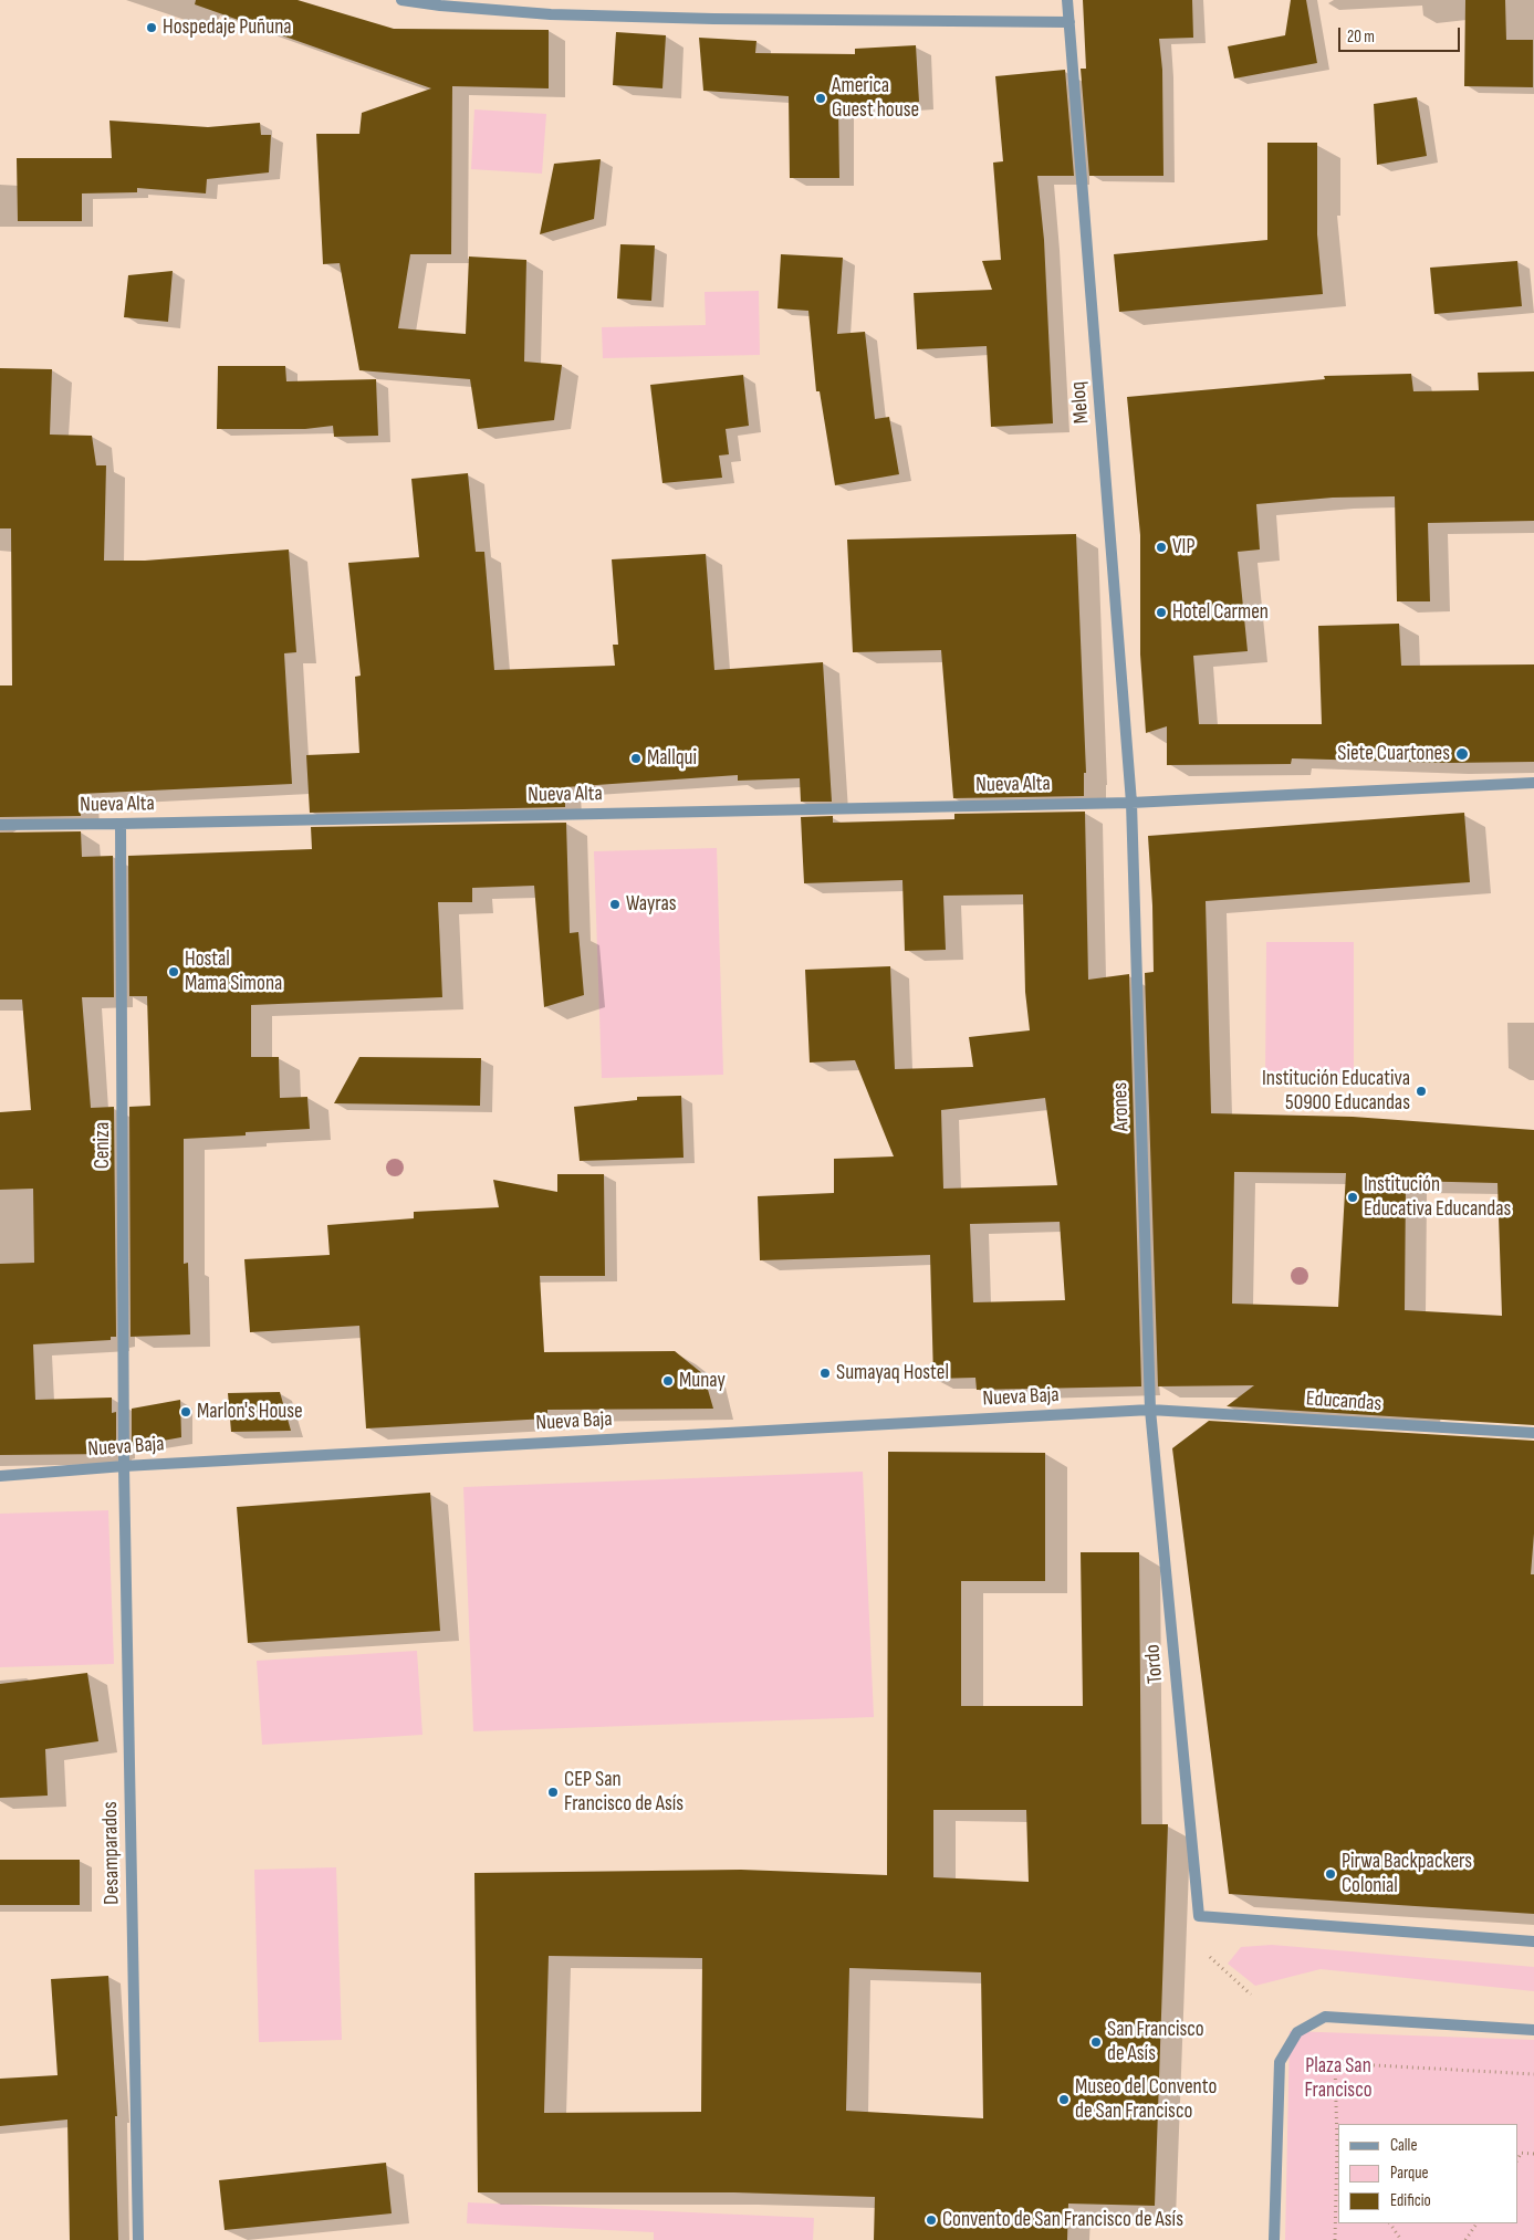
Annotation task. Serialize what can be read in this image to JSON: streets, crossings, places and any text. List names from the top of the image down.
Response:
{
  "streets": {
    "street": [
      "Meloq",
      "Nueva Alta",
      "Arones",
      "Ceniza",
      "Nueva Baja",
      "Educandas",
      "Tordo",
      "Desamparados"
    ]
  },
  "crossings": [
    ["Meloq", "Nueva Alta"],
    ["Meloq", "Arones"],
    ["Nueva Alta", "Arones"],
    ["Nueva Alta", "Ceniza"],
    ["Arones", "Nueva Baja"],
    ["Arones", "Educandas"],
    ["Arones", "Tordo"],
    ["Ceniza", "Nueva Baja"],
    ["Ceniza", "Desamparados"],
    ["Nueva Baja", "Educandas"],
    ["Nueva Baja", "Tordo"],
    ["Nueva Baja", "Desamparados"],
    ["Educandas", "Tordo"]
  ],
  "parks": ["Plaza San Francisco"],
  "places": [
    "Hospedaje Puñuna",
    "America Guest house",
    "VIP",
    "Hotel Carmen",
    "Siete Cuartones",
    "Mallqui",
    "Wayras",
    "Hostal Mama Simona",
    "Institución Educativa 50900 Educandas",
    "Institución Educativa Educandas",
    "Sumayaq Hostel",
    "Munay",
    "Marlon's House",
    "CEP San Francisco de Asís",
    "Pirwa Backpackers Colonial",
    "San Francisco de Asís",
    "Museo del Convento de San Francisco",
    "Convento de San Francisco de Asís"
  ],
  "legend": ["Calle", "Parque", "Edificio"],
  "scale_bar": "20 m"
}
